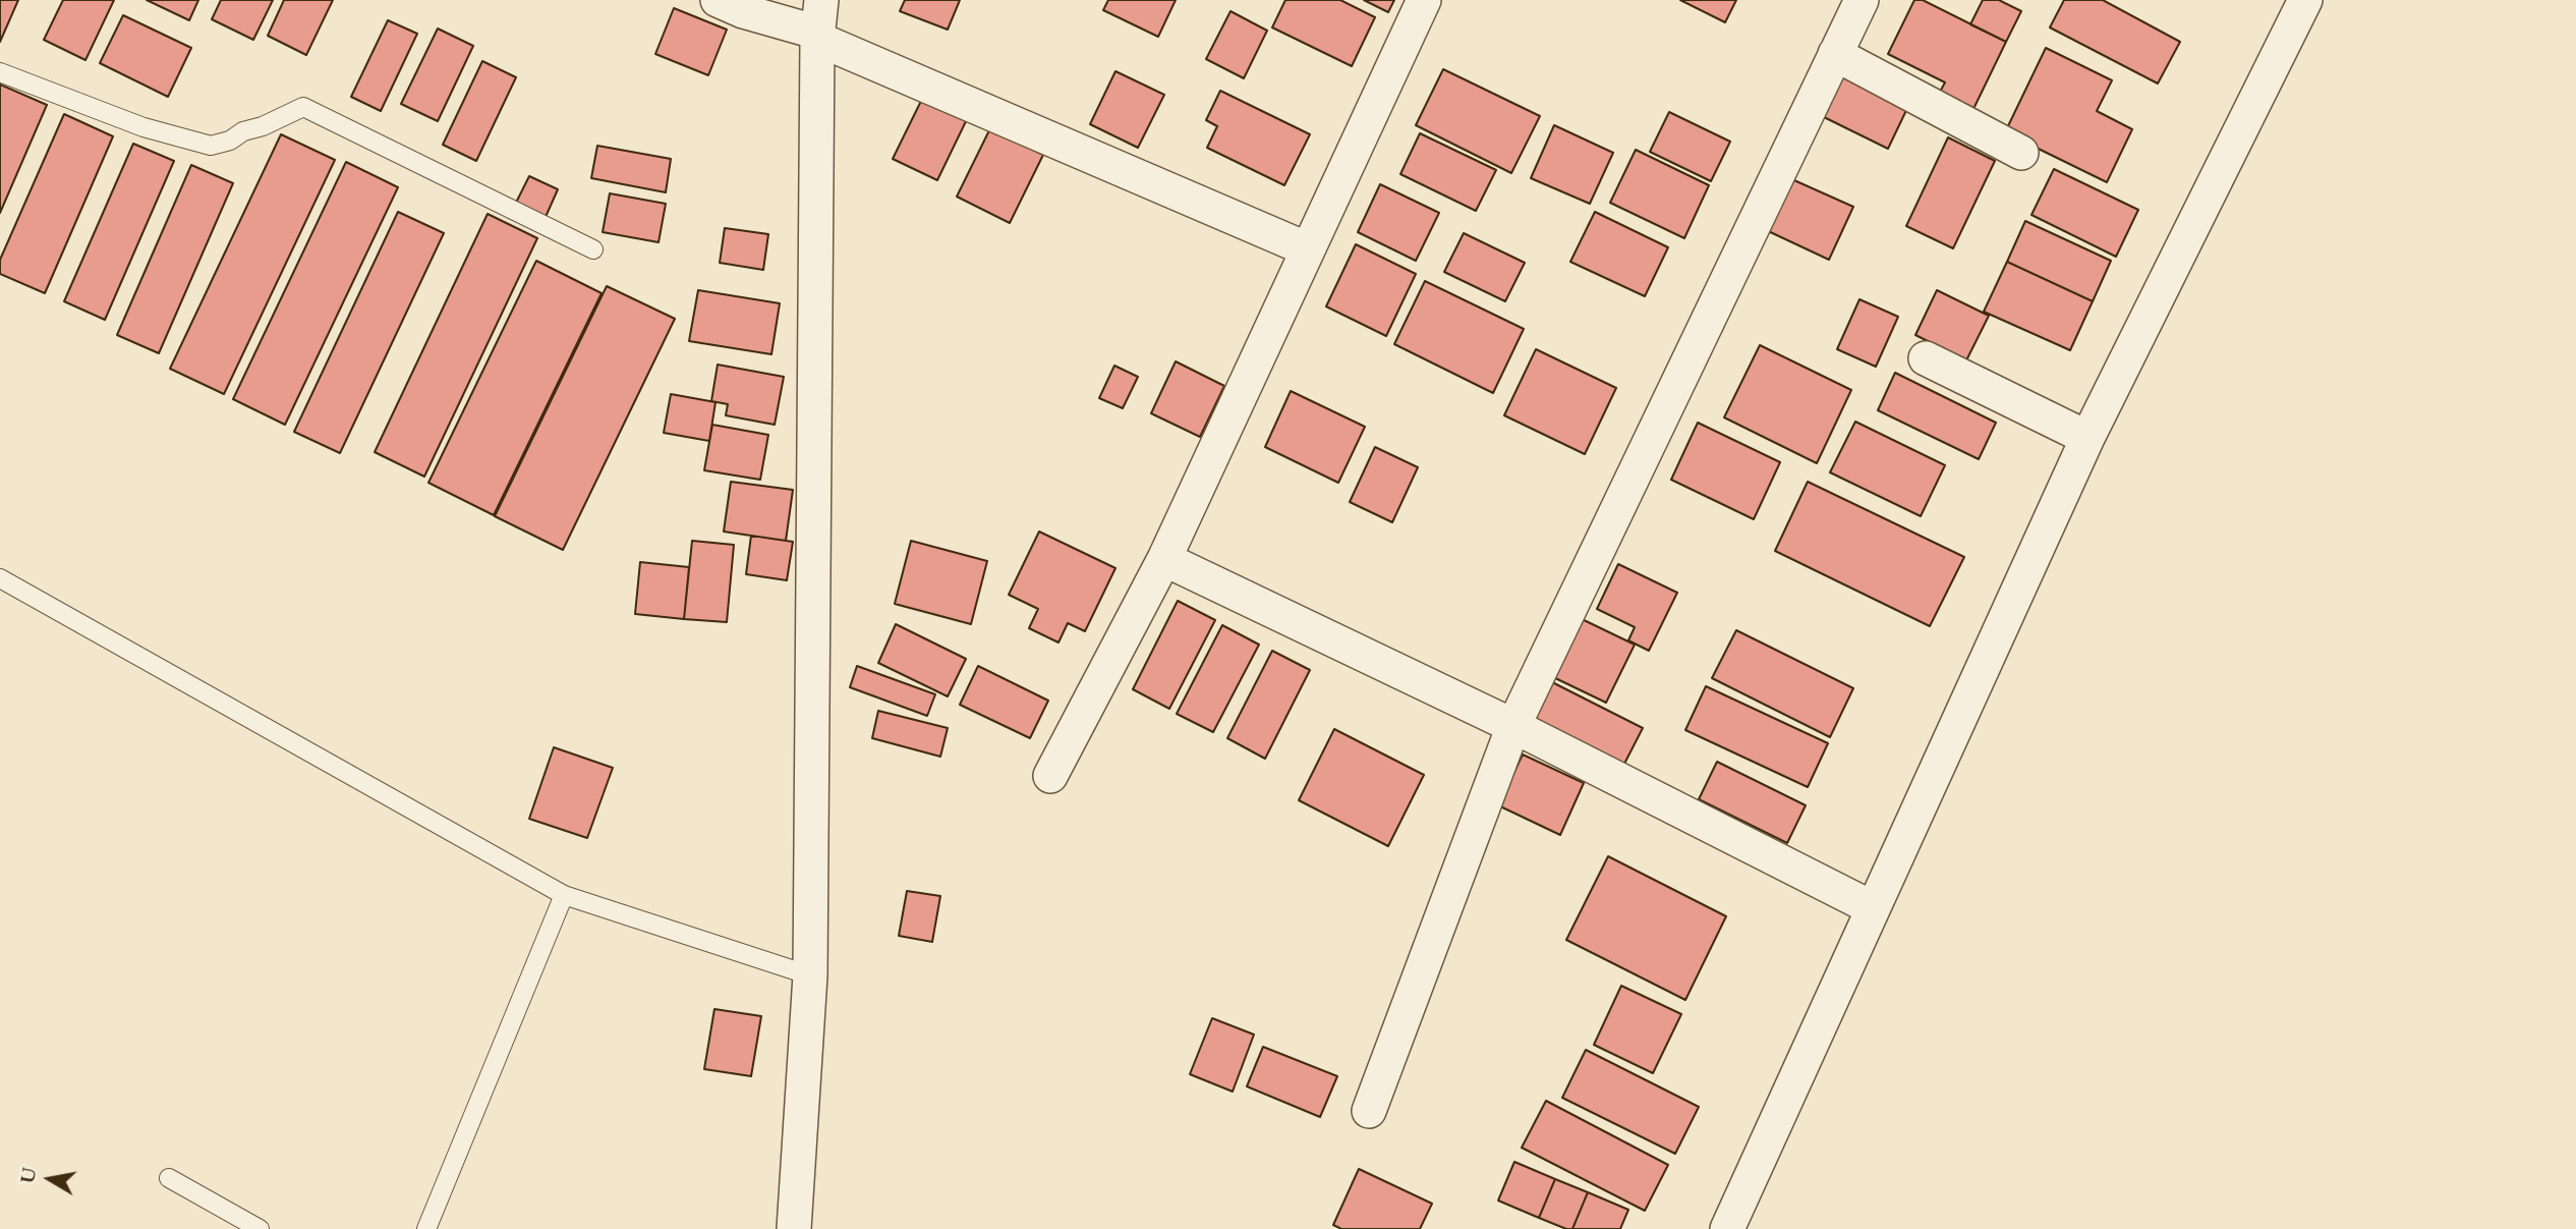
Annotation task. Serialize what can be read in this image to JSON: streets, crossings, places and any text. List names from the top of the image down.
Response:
{
  "north": "left"
}
